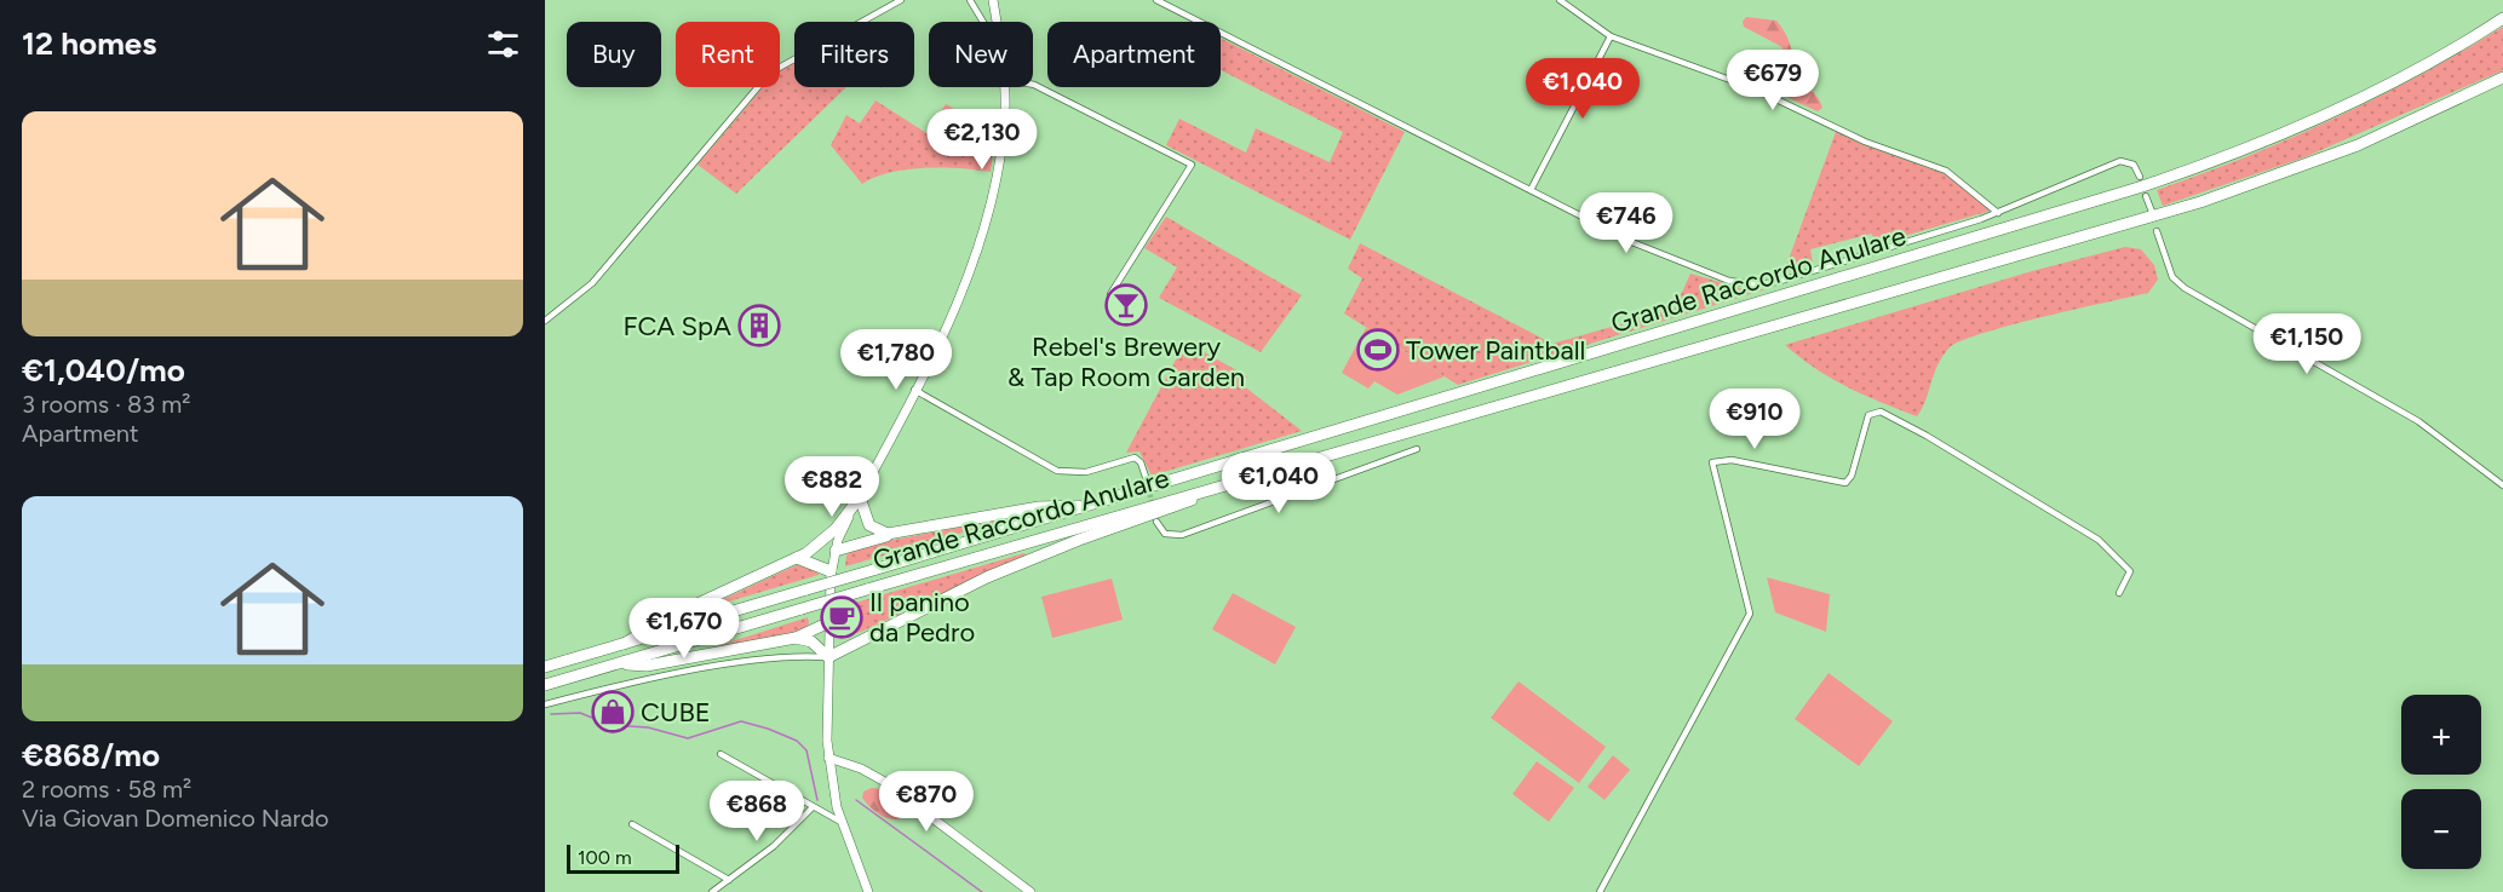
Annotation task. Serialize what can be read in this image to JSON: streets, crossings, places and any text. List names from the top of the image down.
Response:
{
  "streets": {
    "highway": ["Grande Raccordo Anulare"]
  },
  "places": {
    "bar": ["Rebel's Brewery & Tap Room Garden"],
    "building": ["FCA SpA"],
    "sports": ["Tower Paintball"],
    "cafe": ["Il panino da Pedro"],
    "shop": ["CUBE"]
  },
  "scale_bar": "100 m",
  "page": {
    "heading": "12 homes",
    "chip": [
      "Buy",
      "Rent",
      "Filters",
      "New",
      "Apartment"
    ],
    "price": [
      "€679",
      "€1,040",
      "€2,130",
      "€746",
      "€1,150",
      "€1,780",
      "€910",
      "€1,040",
      "€882",
      "€1,670",
      "€870",
      "€868"
    ],
    "list": [
      {
        "name": "€1,040/mo",
        "note": "3 rooms · 83 m² · Apartment"
      },
      {
        "name": "€868/mo",
        "note": "2 rooms · 58 m² · Via Giovan Domenico Nardo"
      }
    ],
    "map_buttons": ["+", "−"],
    "scale": "100 m"
  }
}
